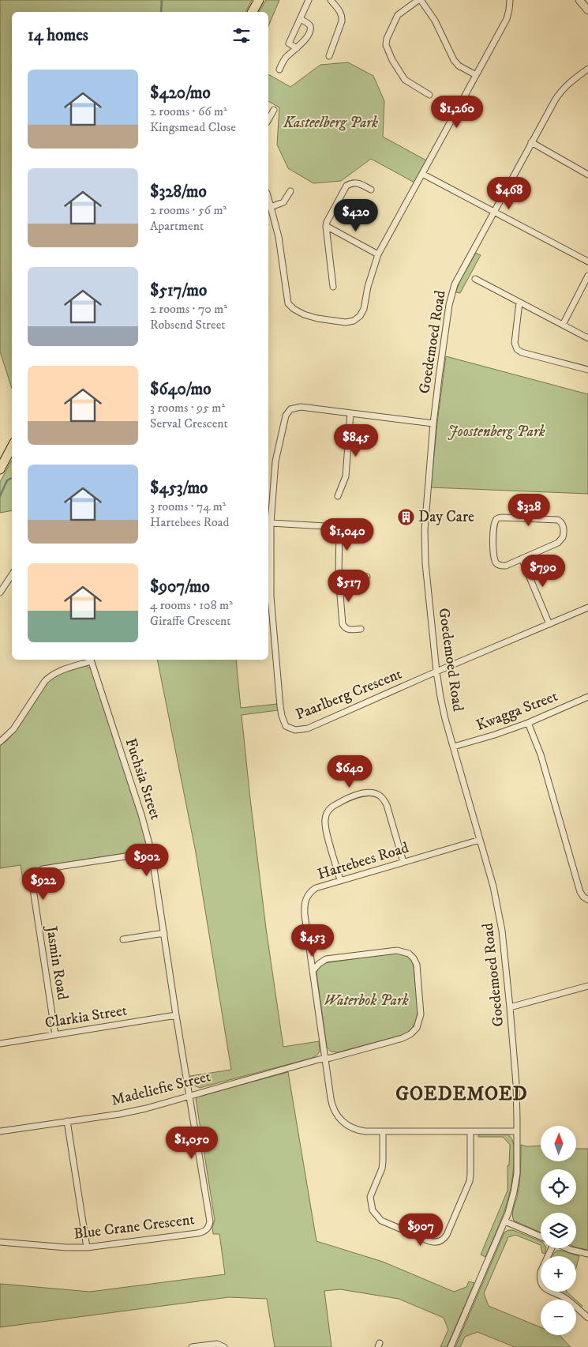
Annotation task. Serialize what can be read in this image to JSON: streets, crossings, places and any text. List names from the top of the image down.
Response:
{
  "streets": {
    "street": [
      "Goedemoed Road",
      "Paarlberg Crescent",
      "Kwagga Street",
      "Fuchsia Street",
      "Hartebees Road",
      "Jasmin Road",
      "Clarkia Street",
      "Madeliefie Street",
      "Blue Crane Crescent"
    ]
  },
  "crossings": [
    ["Goedemoed Road", "Paarlberg Crescent"],
    ["Goedemoed Road", "Kwagga Street"],
    ["Goedemoed Road", "Hartebees Road"],
    ["Fuchsia Street", "Jasmin Road"],
    ["Fuchsia Street", "Clarkia Street"],
    ["Fuchsia Street", "Madeliefie Street"],
    ["Fuchsia Street", "Blue Crane Crescent"],
    ["Hartebees Road", "Madeliefie Street"],
    ["Jasmin Road", "Clarkia Street"],
    ["Madeliefie Street", "Blue Crane Crescent"]
  ],
  "districts": ["GOEDEMOED"],
  "parks": ["Kasteelberg Park", "Joostenberg Park", "Waterbok Park"],
  "places": {
    "building": ["Day Care"]
  },
  "north": "top",
  "page": {
    "heading": "14 homes",
    "list": [
      {
        "name": "$420/mo",
        "note": "2 rooms · 66 m² · Kingsmead Close"
      },
      {
        "name": "$328/mo",
        "note": "2 rooms · 56 m² · Apartment"
      },
      {
        "name": "$517/mo",
        "note": "2 rooms · 70 m² · Robsend Street"
      },
      {
        "name": "$640/mo",
        "note": "3 rooms · 95 m² · Serval Crescent"
      },
      {
        "name": "$453/mo",
        "note": "3 rooms · 74 m² · Hartebees Road"
      },
      {
        "name": "$907/mo",
        "note": "4 rooms · 108 m² · Giraffe Crescent"
      }
    ],
    "price": [
      "$1,260",
      "$468",
      "$420",
      "$845",
      "$328",
      "$1,040",
      "$790",
      "$517",
      "$640",
      "$902",
      "$922",
      "$453",
      "$1,050",
      "$907"
    ],
    "map_buttons": ["+", "−"]
  }
}
